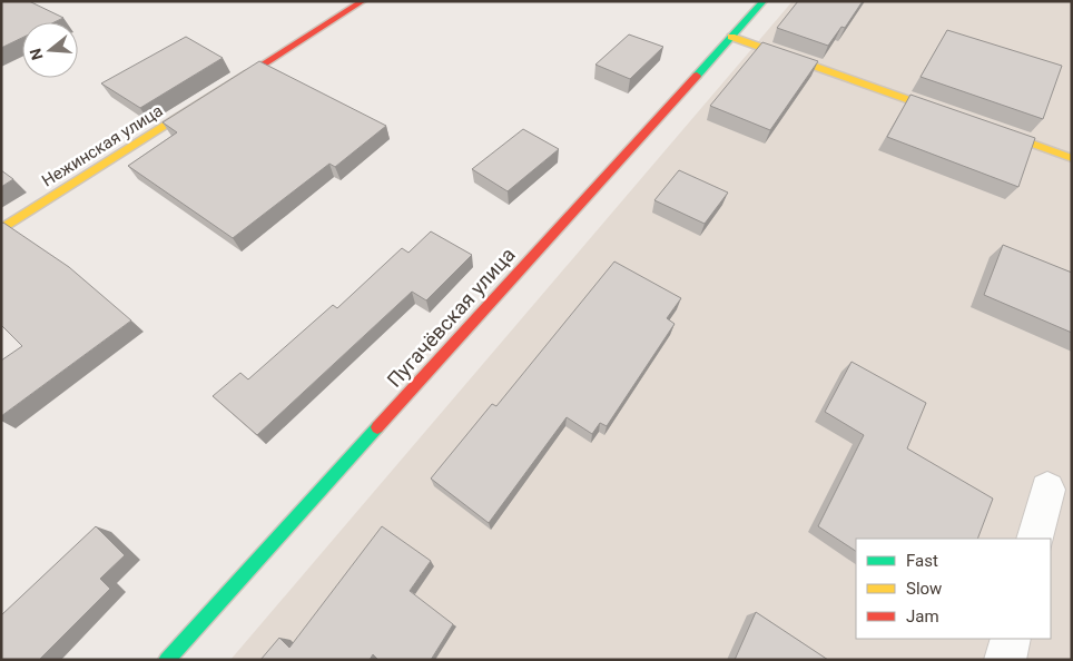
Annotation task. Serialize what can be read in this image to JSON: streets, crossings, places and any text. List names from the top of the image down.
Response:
{
  "streets": {
    "street": ["Нежинская улица", "Пугачёвская улица"]
  },
  "legend": ["Fast", "Slow", "Jam"],
  "north": "left"
}
